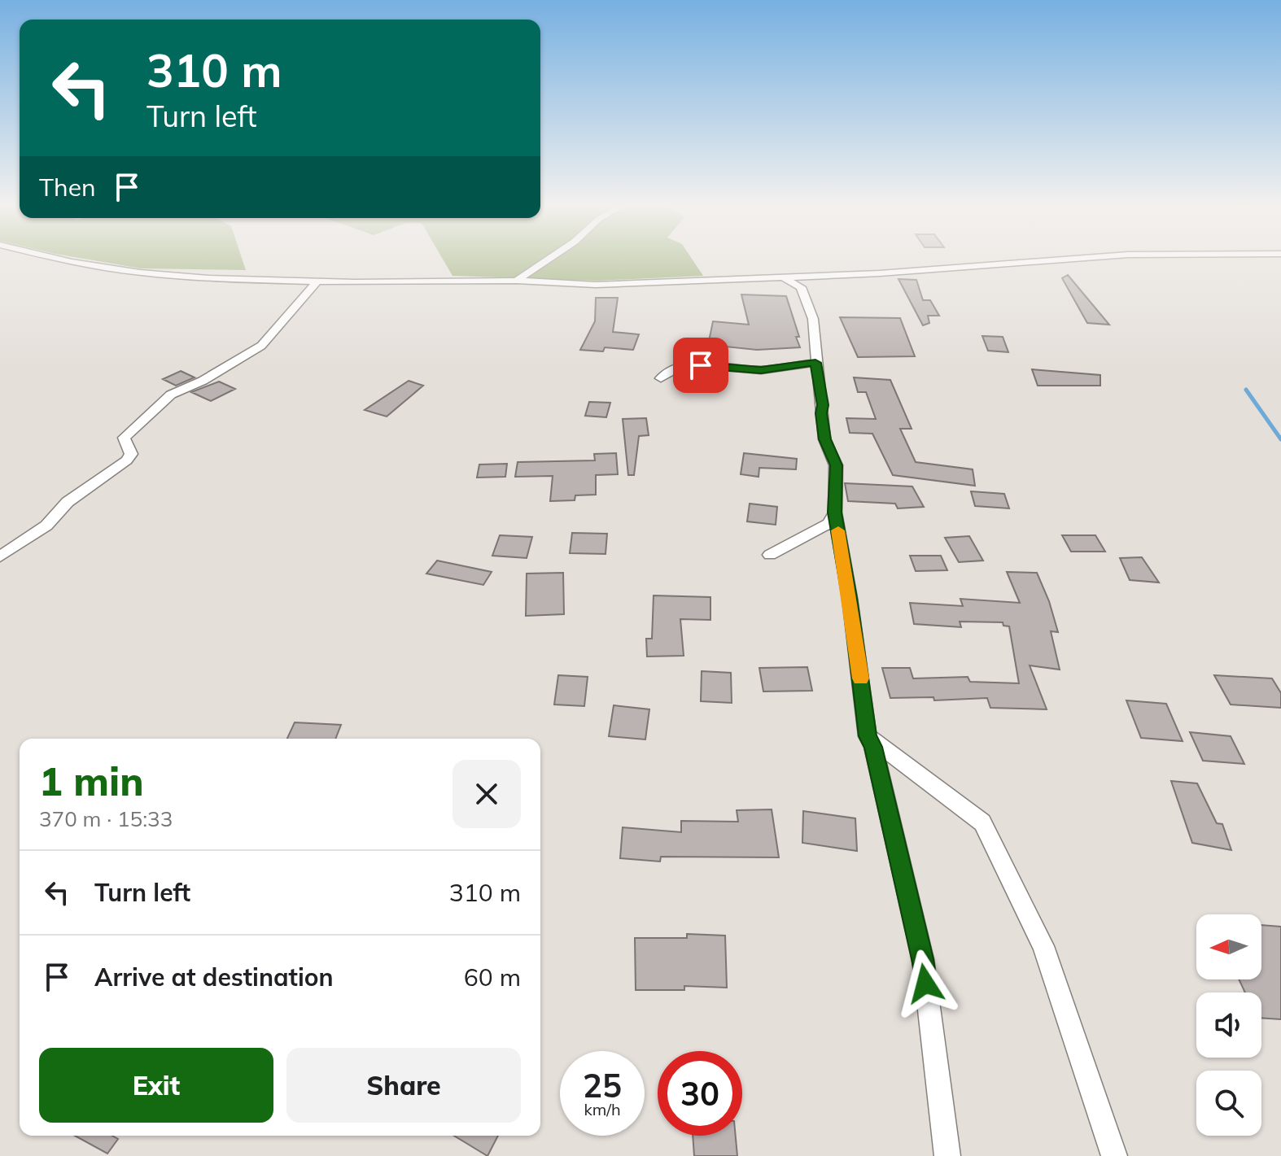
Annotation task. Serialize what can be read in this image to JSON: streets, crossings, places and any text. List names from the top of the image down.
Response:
{
  "north": "left",
  "page": {
    "turn": ["310 m", "Turn left"],
    "then": "Then",
    "heading": ["1 min", "370 m · 15:33"],
    "list": [
      {
        "name": "Turn left",
        "value": "310 m"
      },
      {
        "name": "Arrive at destination",
        "value": "60 m"
      }
    ],
    "buttons": ["Exit", "Share"],
    "speed": "25 km/h",
    "limit": "30"
  }
}
